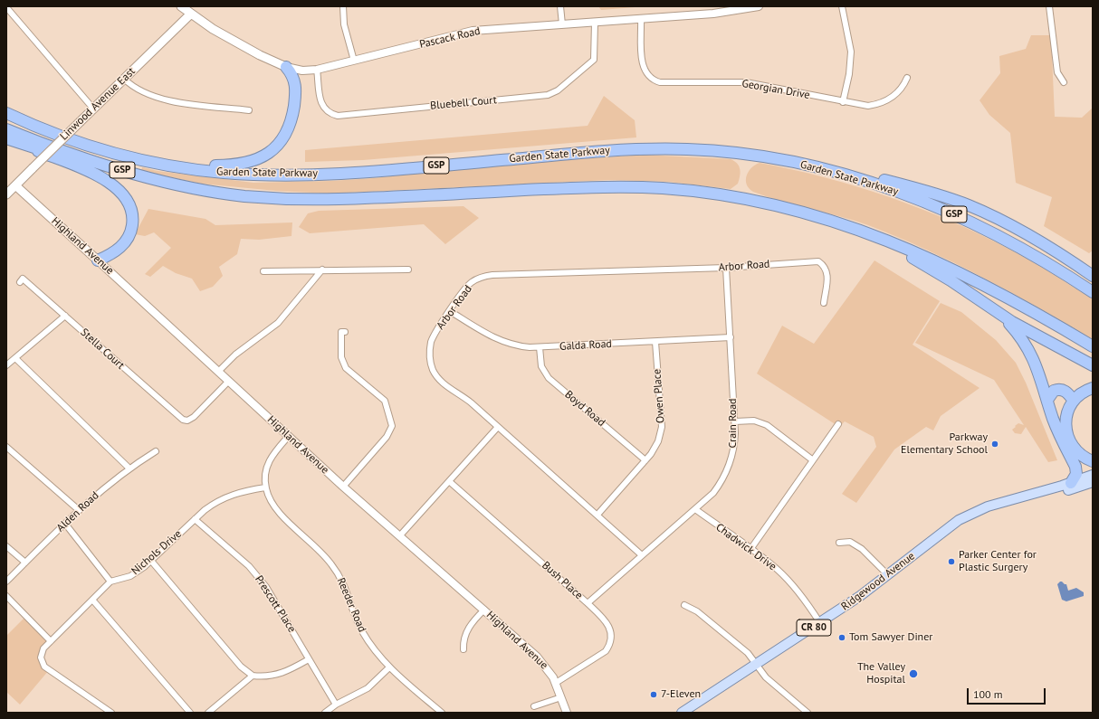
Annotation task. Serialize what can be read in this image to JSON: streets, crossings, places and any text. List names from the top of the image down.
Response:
{
  "streets": {
    "highway": ["Garden State Parkway", "GSP"],
    "main road": [
      "Pascack Road",
      "Linwood Avenue East",
      "Highland Avenue",
      "Ridgewood Avenue",
      "CR 80"
    ],
    "street": [
      "Georgian Drive",
      "Bluebell Court",
      "Arbor Road",
      "Galda Road",
      "Stella Court",
      "Owen Place",
      "Boyd Road",
      "Crain Road",
      "Alden Road",
      "Chadwick Drive",
      "Nichols Drive",
      "Bush Place",
      "Prescott Place",
      "Reeder Road"
    ]
  },
  "crossings": [
    ["Pascack Road", "Georgian Drive"],
    ["Pascack Road", "Bluebell Court"],
    ["Pascack Road", "Linwood Avenue East"],
    ["Linwood Avenue East", "Highland Avenue"],
    ["Highland Avenue", "Stella Court"],
    ["Highland Avenue", "Bush Place"],
    ["Highland Avenue", "Reeder Road"],
    ["Arbor Road", "Galda Road"],
    ["Arbor Road", "Owen Place"],
    ["Arbor Road", "Crain Road"],
    ["Galda Road", "Owen Place"],
    ["Galda Road", "Boyd Road"],
    ["Galda Road", "Crain Road"],
    ["Owen Place", "Boyd Road"],
    ["Crain Road", "Chadwick Drive"],
    ["Crain Road", "Bush Place"],
    ["Chadwick Drive", "Ridgewood Avenue"],
    ["Nichols Drive", "Prescott Place"],
    ["Nichols Drive", "Reeder Road"]
  ],
  "places": [
    "Parkway Elementary School",
    "Parker Center for Plastic Surgery",
    "Tom Sawyer Diner",
    "The Valley Hospital",
    "7-Eleven"
  ],
  "scale_bar": "100 m"
}
